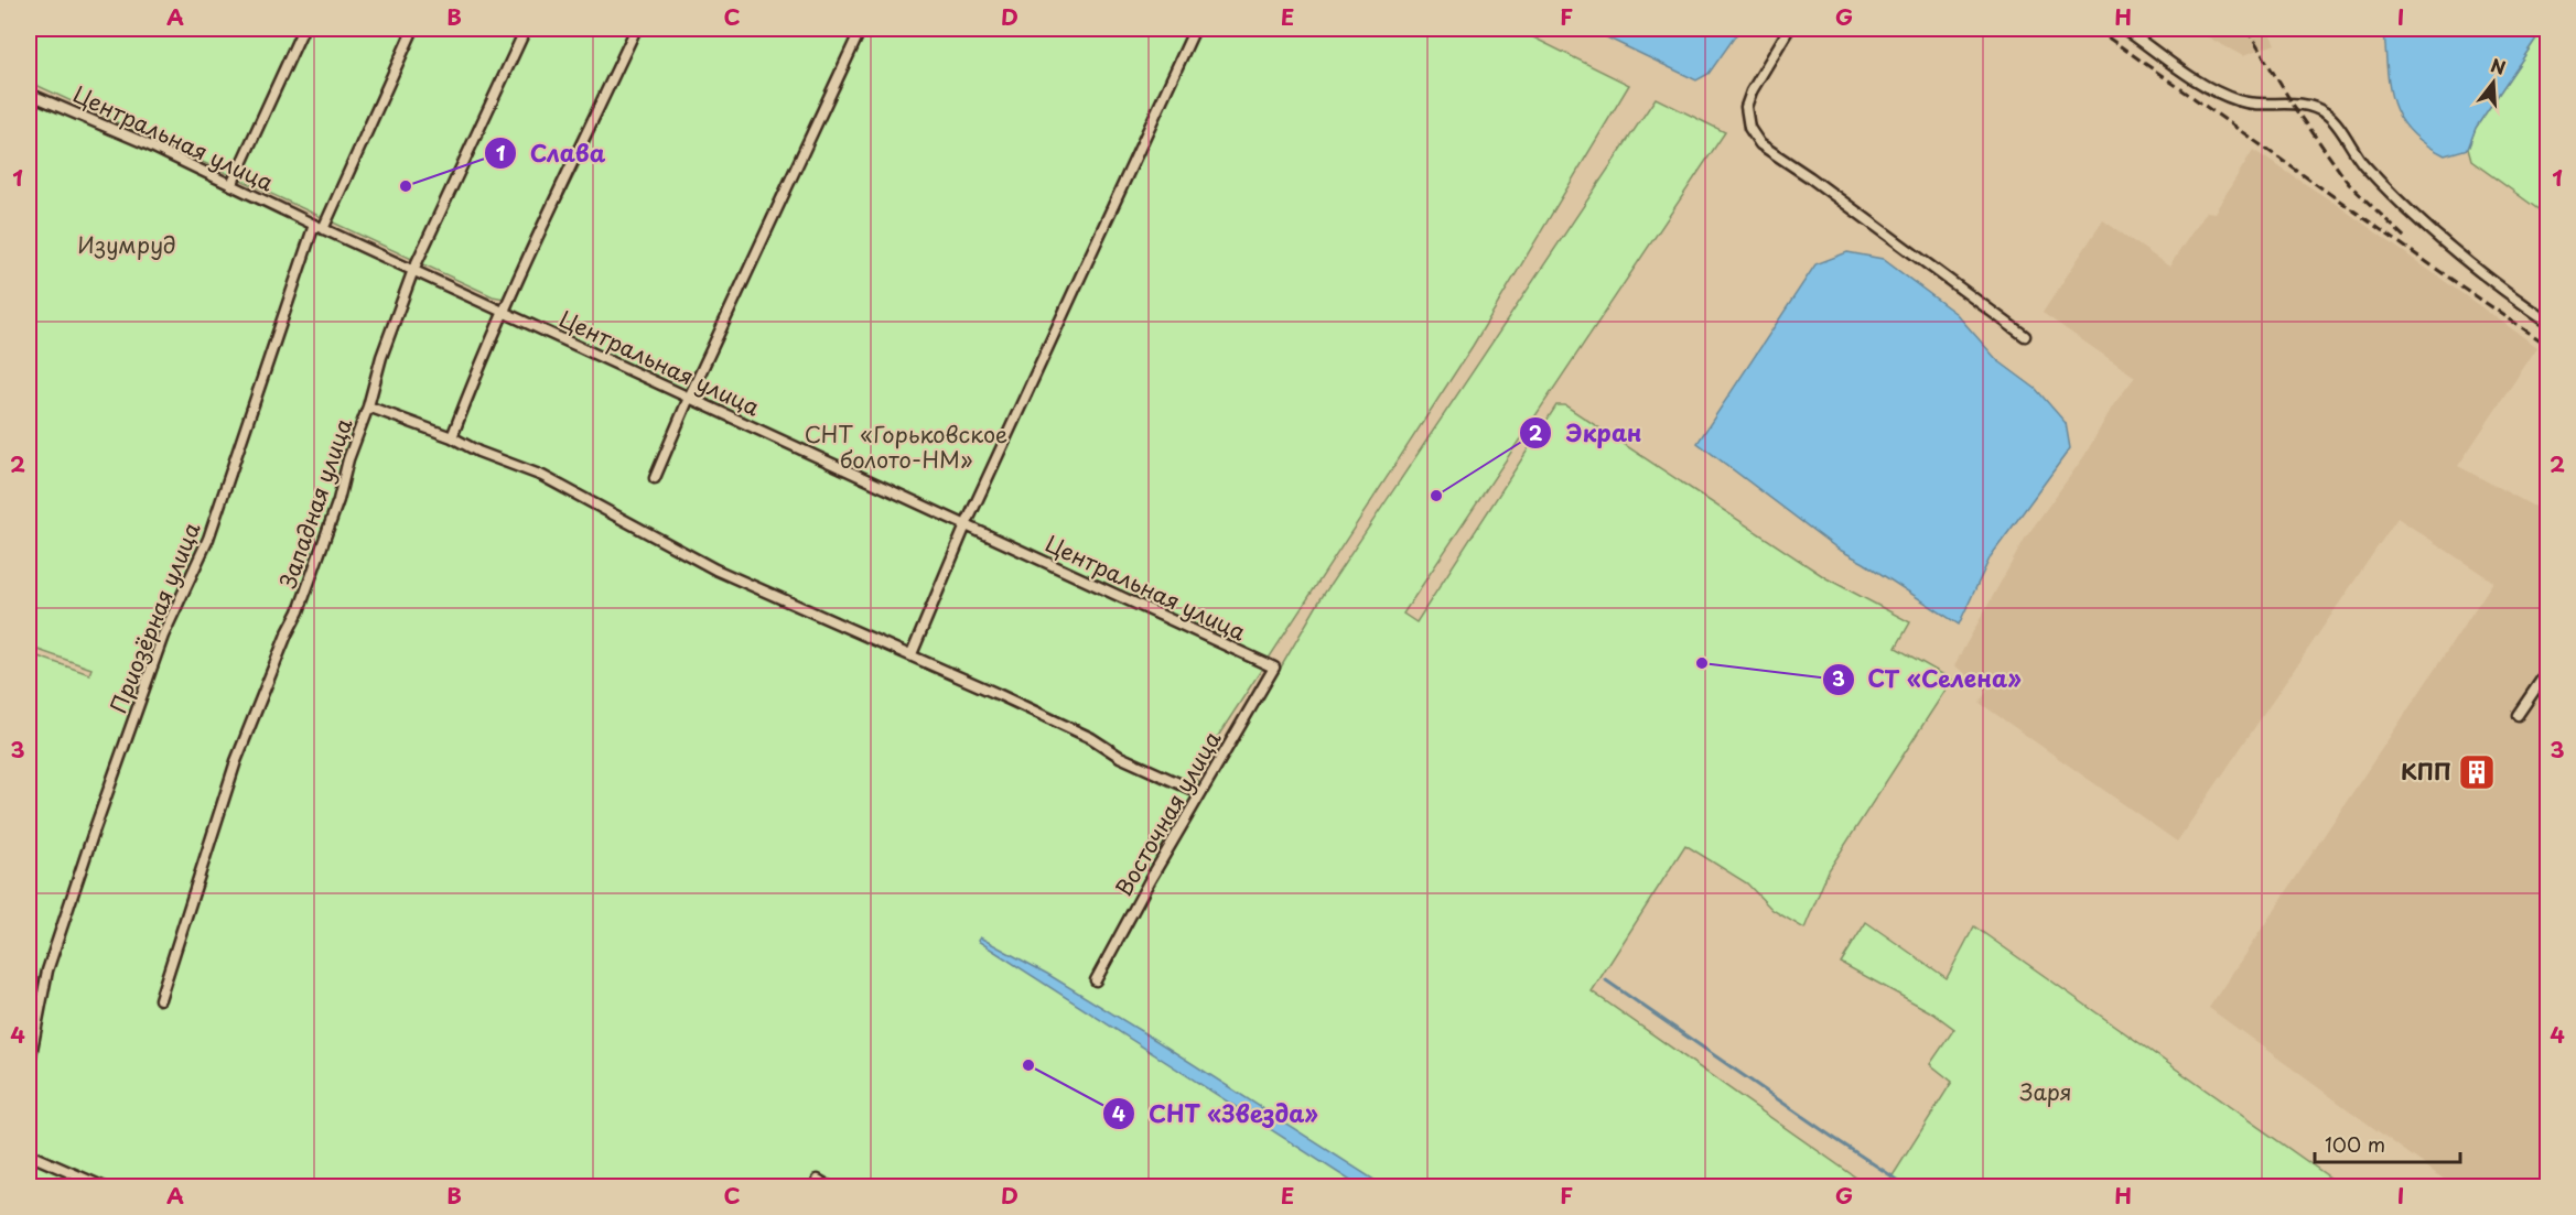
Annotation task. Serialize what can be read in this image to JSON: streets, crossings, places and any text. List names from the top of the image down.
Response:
{
  "streets": {
    "street": [
      "Центральная улица",
      "Западная улица",
      "Приозёрная улица",
      "Восточная улица"
    ]
  },
  "crossings": [
    ["Центральная улица", "Западная улица"],
    ["Центральная улица", "Приозёрная улица"],
    ["Центральная улица", "Восточная улица"]
  ],
  "parks": ["Изумруд", "СНТ «Горьковское болото-НМ»", "Заря"],
  "places": {
    "other": [
      "Слава",
      "Экран",
      "СТ «Селена»",
      "СНТ «Звезда»"
    ],
    "building": ["КПП"]
  },
  "scale_bar": "100 m",
  "north": "top",
  "grid": {
    "columns": [
      "A",
      "B",
      "C",
      "D",
      "E",
      "F",
      "G",
      "H",
      "I"
    ],
    "rows": [
      "1",
      "2",
      "3",
      "4"
    ]
  }
}
